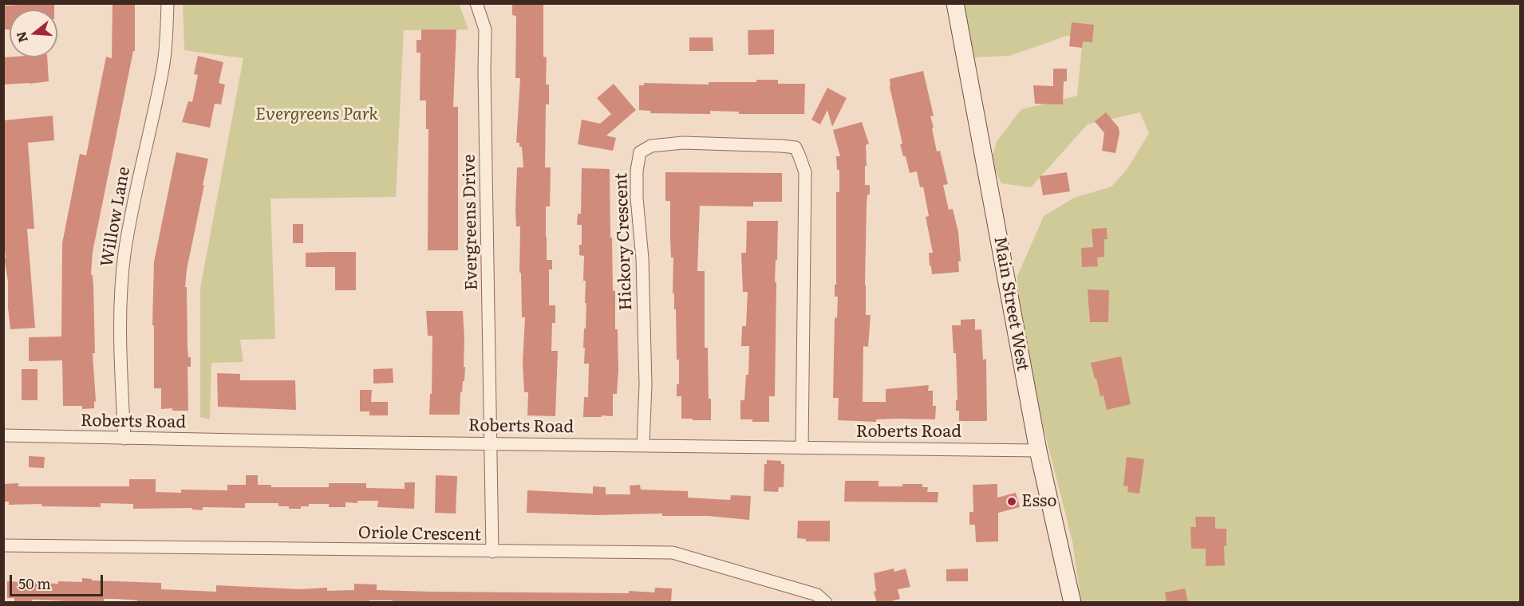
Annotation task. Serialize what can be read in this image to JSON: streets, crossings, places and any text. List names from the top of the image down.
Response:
{
  "streets": {
    "main road": ["Main Street West"],
    "street": [
      "Willow Lane",
      "Evergreens Drive",
      "Hickory Crescent",
      "Roberts Road",
      "Oriole Crescent"
    ]
  },
  "crossings": [
    ["Willow Lane", "Roberts Road"],
    ["Evergreens Drive", "Roberts Road"],
    ["Evergreens Drive", "Oriole Crescent"],
    ["Hickory Crescent", "Roberts Road"],
    ["Main Street West", "Roberts Road"]
  ],
  "parks": ["Evergreens Park"],
  "places": ["Esso"],
  "scale_bar": "50 m",
  "north": "left"
}
